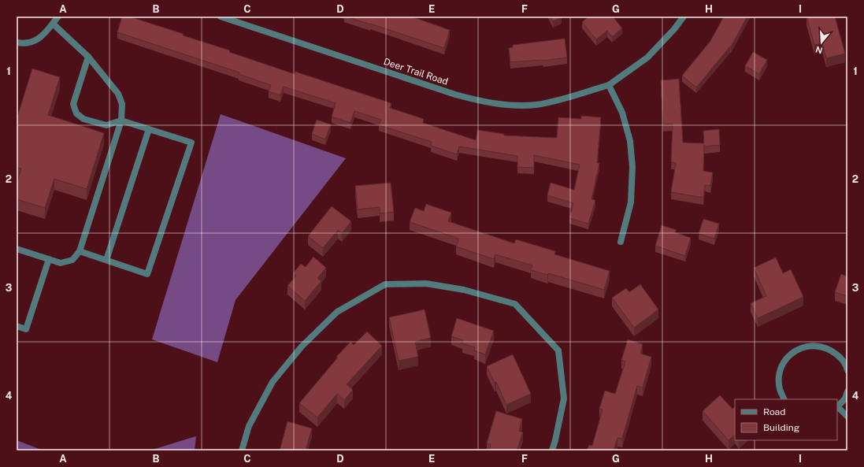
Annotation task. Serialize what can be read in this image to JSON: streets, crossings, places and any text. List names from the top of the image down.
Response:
{
  "streets": {
    "street": ["Deer Trail Road"]
  },
  "legend": ["Road", "Building"],
  "north": "bottom",
  "grid": {
    "columns": [
      "A",
      "B",
      "C",
      "D",
      "E",
      "F",
      "G",
      "H",
      "I"
    ],
    "rows": [
      "1",
      "2",
      "3",
      "4"
    ]
  }
}
